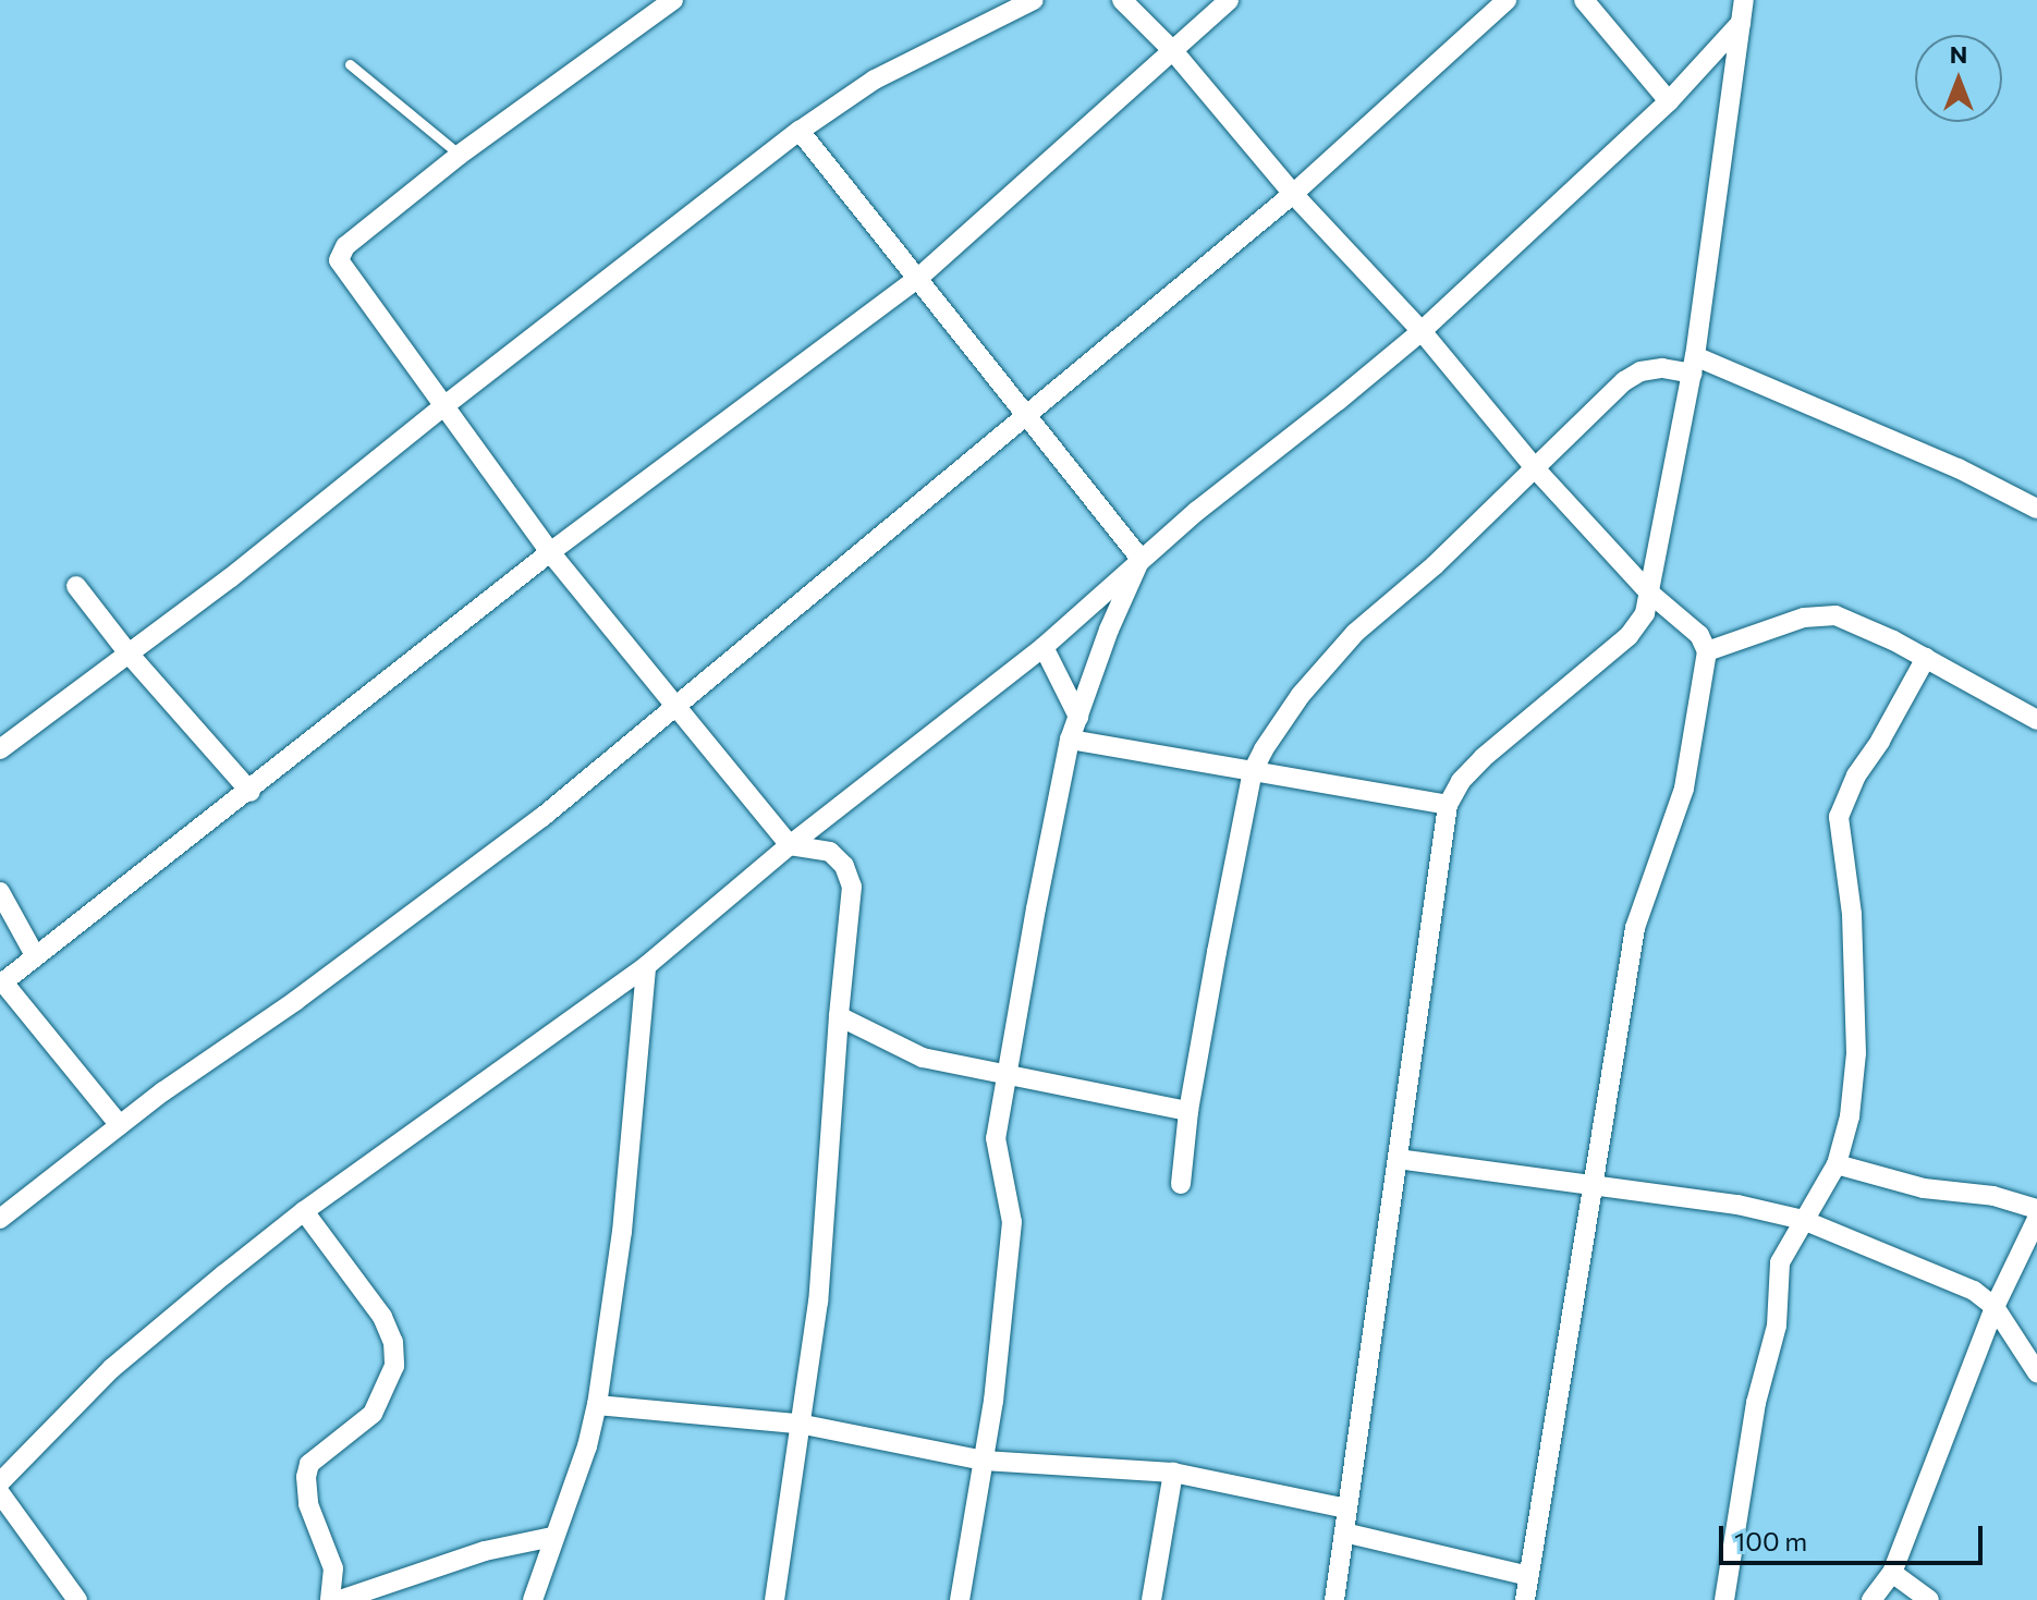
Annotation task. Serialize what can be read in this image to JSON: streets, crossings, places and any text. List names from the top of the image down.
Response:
{
  "scale_bar": "100 m",
  "north": "top"
}
